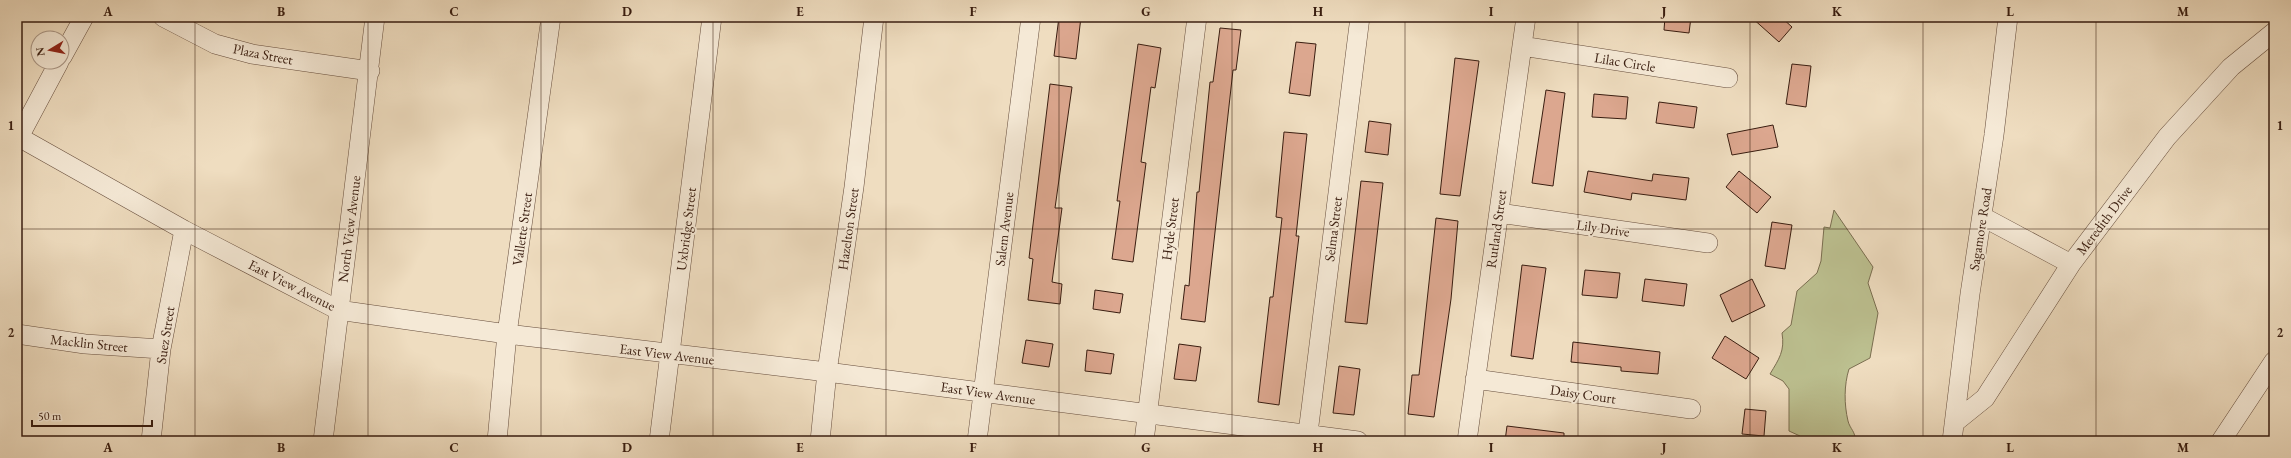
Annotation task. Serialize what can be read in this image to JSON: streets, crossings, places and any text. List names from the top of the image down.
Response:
{
  "streets": {
    "street": [
      "Plaza Street",
      "Lilac Circle",
      "Meredith Drive",
      "Lily Drive",
      "North View Avenue",
      "Vallette Street",
      "Uxbridge Street",
      "Hazelton Street",
      "Salem Avenue",
      "Hyde Street",
      "Selma Street",
      "Rutland Street",
      "Sagamore Road",
      "East View Avenue",
      "Suez Street",
      "Macklin Street",
      "Daisy Court"
    ]
  },
  "crossings": [
    ["Plaza Street", "North View Avenue"],
    ["Lilac Circle", "Rutland Street"],
    ["Meredith Drive", "Sagamore Road"],
    ["Lily Drive", "Rutland Street"],
    ["North View Avenue", "East View Avenue"],
    ["Vallette Street", "East View Avenue"],
    ["Uxbridge Street", "East View Avenue"],
    ["Hazelton Street", "East View Avenue"],
    ["Salem Avenue", "East View Avenue"],
    ["Hyde Street", "East View Avenue"],
    ["Selma Street", "East View Avenue"],
    ["Rutland Street", "Daisy Court"],
    ["East View Avenue", "Suez Street"],
    ["Suez Street", "Macklin Street"]
  ],
  "scale_bar": "50 m",
  "north": "left",
  "grid": {
    "columns": [
      "A",
      "B",
      "C",
      "D",
      "E",
      "F",
      "G",
      "H",
      "I",
      "J",
      "K",
      "L",
      "M"
    ],
    "rows": ["1", "2"]
  }
}
